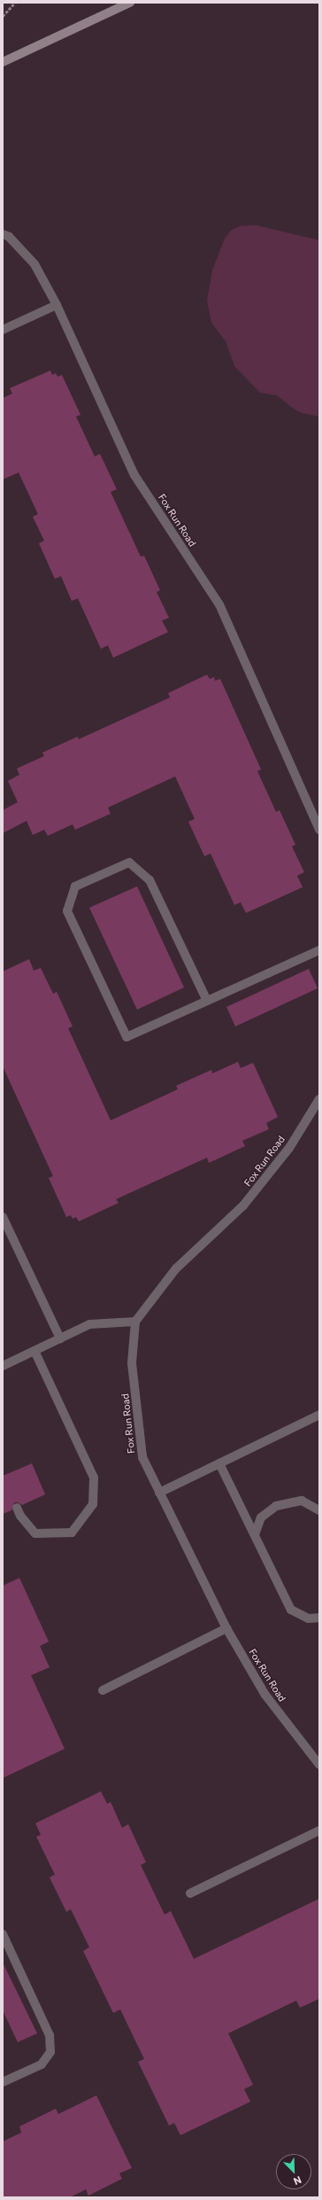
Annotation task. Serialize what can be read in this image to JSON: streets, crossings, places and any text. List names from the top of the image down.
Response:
{
  "streets": {
    "street": ["Fox Run Road"]
  },
  "north": "bottom right"
}
